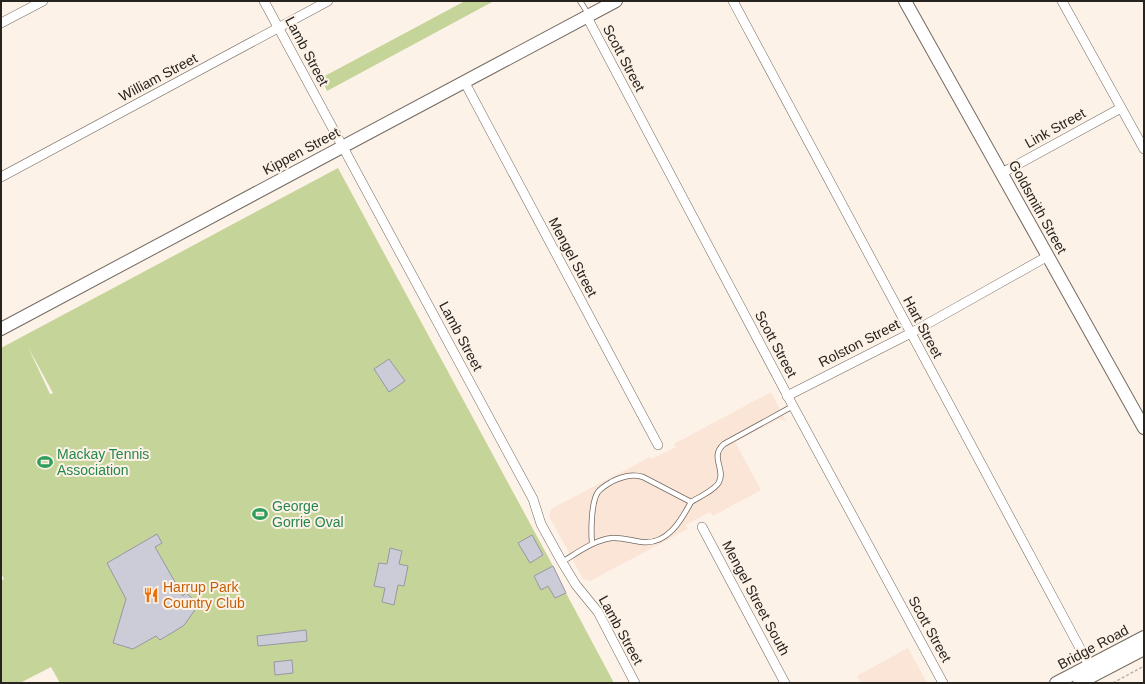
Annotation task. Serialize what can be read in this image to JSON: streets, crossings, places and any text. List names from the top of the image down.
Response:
{
  "streets": {
    "street": [
      "Lamb Street",
      "Scott Street",
      "William Street",
      "Link Street",
      "Kippen Street",
      "Goldsmith Street",
      "Mengel Street",
      "Hart Street",
      "Rolston Street",
      "Mengel Street South",
      "Bridge Road"
    ]
  },
  "crossings": [
    ["Lamb Street", "William Street"],
    ["Lamb Street", "Kippen Street"],
    ["Scott Street", "Kippen Street"],
    ["Scott Street", "Rolston Street"],
    ["Link Street", "Goldsmith Street"],
    ["Kippen Street", "Mengel Street"],
    ["Goldsmith Street", "Rolston Street"],
    ["Hart Street", "Rolston Street"],
    ["Hart Street", "Bridge Road"]
  ],
  "places": {
    "sports": ["Mackay Tennis Association", "George Gorrie Oval"],
    "restaurant": ["Harrup Park Country Club"]
  }
}
